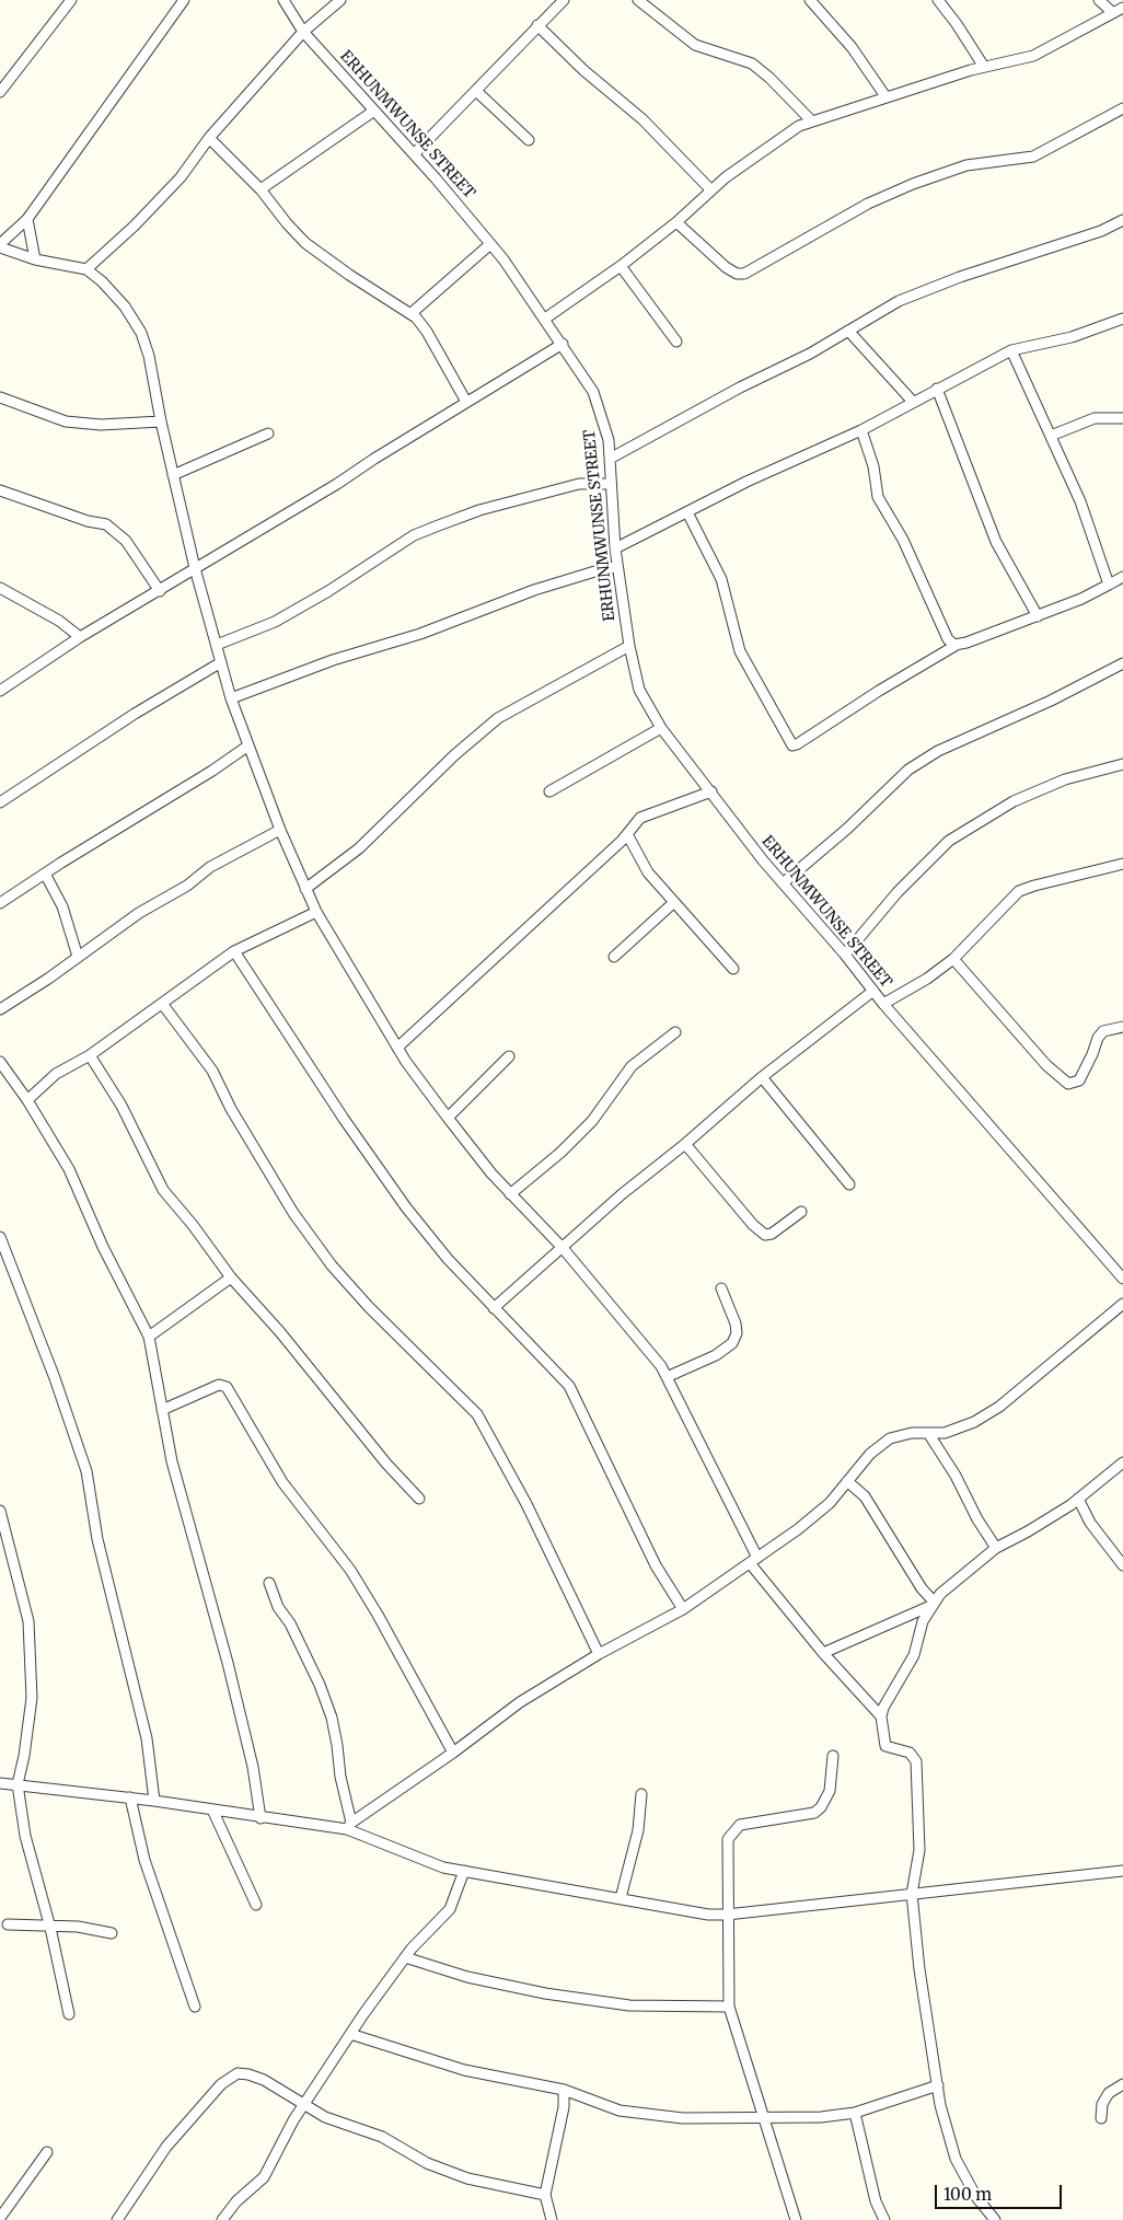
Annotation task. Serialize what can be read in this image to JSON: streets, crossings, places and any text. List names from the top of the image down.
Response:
{
  "streets": {
    "street": ["ERHUNMWUNSE STREET"]
  },
  "scale_bar": "100 m"
}
